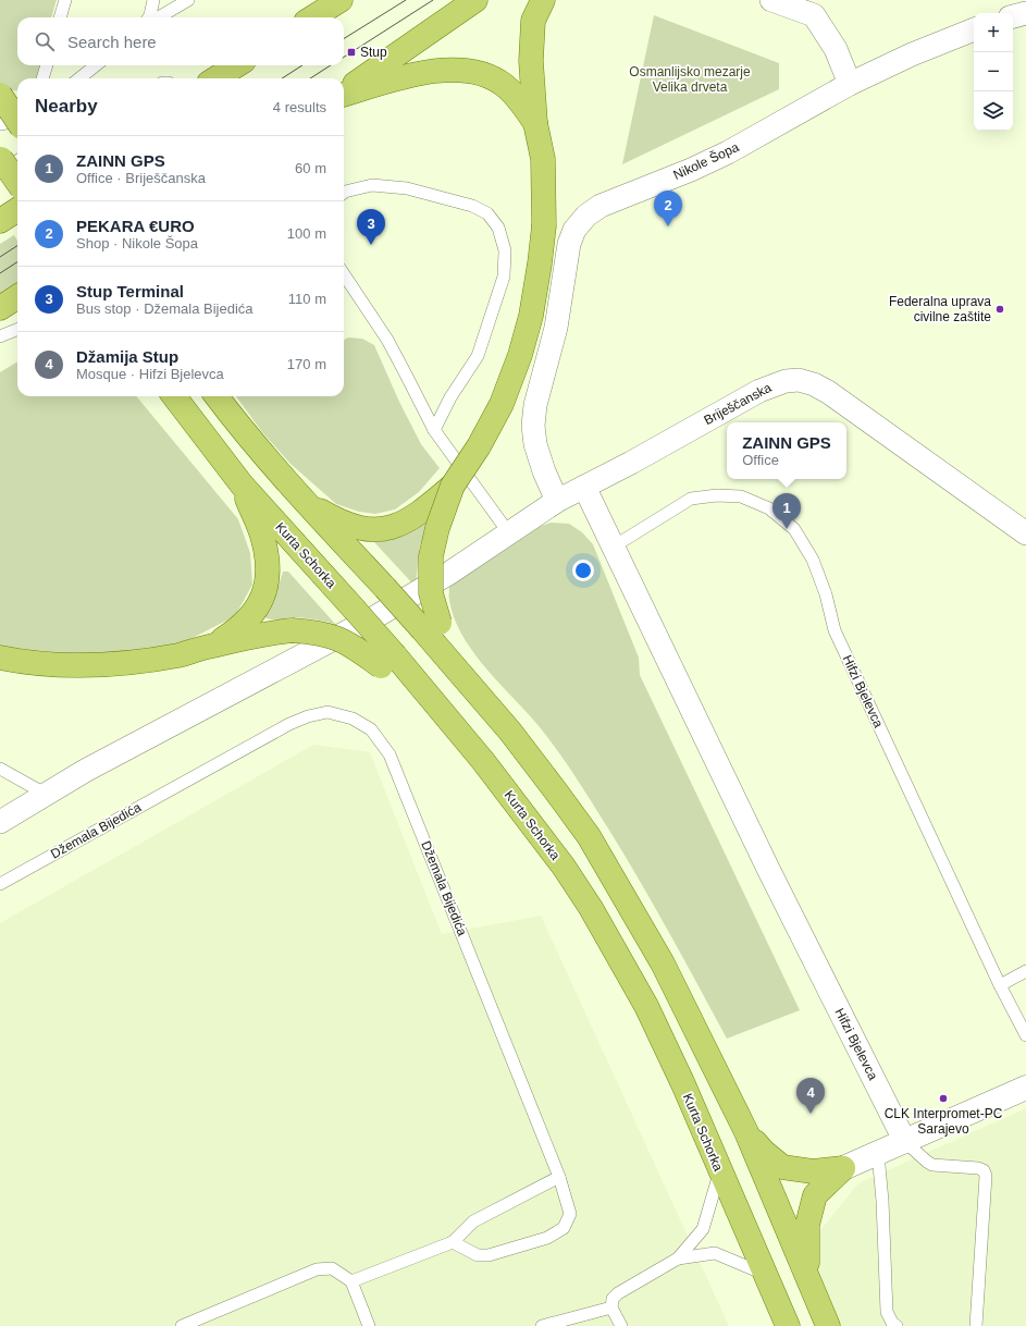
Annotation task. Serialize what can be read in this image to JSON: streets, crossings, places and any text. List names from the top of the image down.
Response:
{
  "streets": {
    "main road": ["Kurta Schorka"],
    "street": ["Nikole Šopa", "Briješčanska", "Hifzi Bjelevca"],
    "lane": ["Džemala Bijedića"]
  },
  "crossings": [
    ["Nikole Šopa", "Briješčanska"],
    ["Briješčanska", "Hifzi Bjelevca"]
  ],
  "parks": ["Osmanlijsko mezarje Velika drveta"],
  "places": {
    "transit": ["Stup"],
    "other": ["Federalna uprava civilne zaštite", "CLK Interpromet-PC Sarajevo"]
  },
  "page": {
    "map_buttons": ["+", "−"],
    "search": "Search here",
    "heading": ["Nearby", "4 results"],
    "list": [
      {
        "mark": "1",
        "name": "ZAINN GPS",
        "note": "Office · Briješčanska",
        "value": "60 m"
      },
      {
        "mark": "2",
        "name": "PEKARA €URO",
        "note": "Shop · Nikole Šopa",
        "value": "100 m"
      },
      {
        "mark": "3",
        "name": "Stup Terminal",
        "note": "Bus stop · Džemala Bijedića",
        "value": "110 m"
      },
      {
        "mark": "4",
        "name": "Džamija Stup",
        "note": "Mosque · Hifzi Bjelevca",
        "value": "170 m"
      }
    ],
    "pins": [
      "2",
      "3",
      "1",
      "4"
    ],
    "popup": ["ZAINN GPS", "Office"]
  }
}
